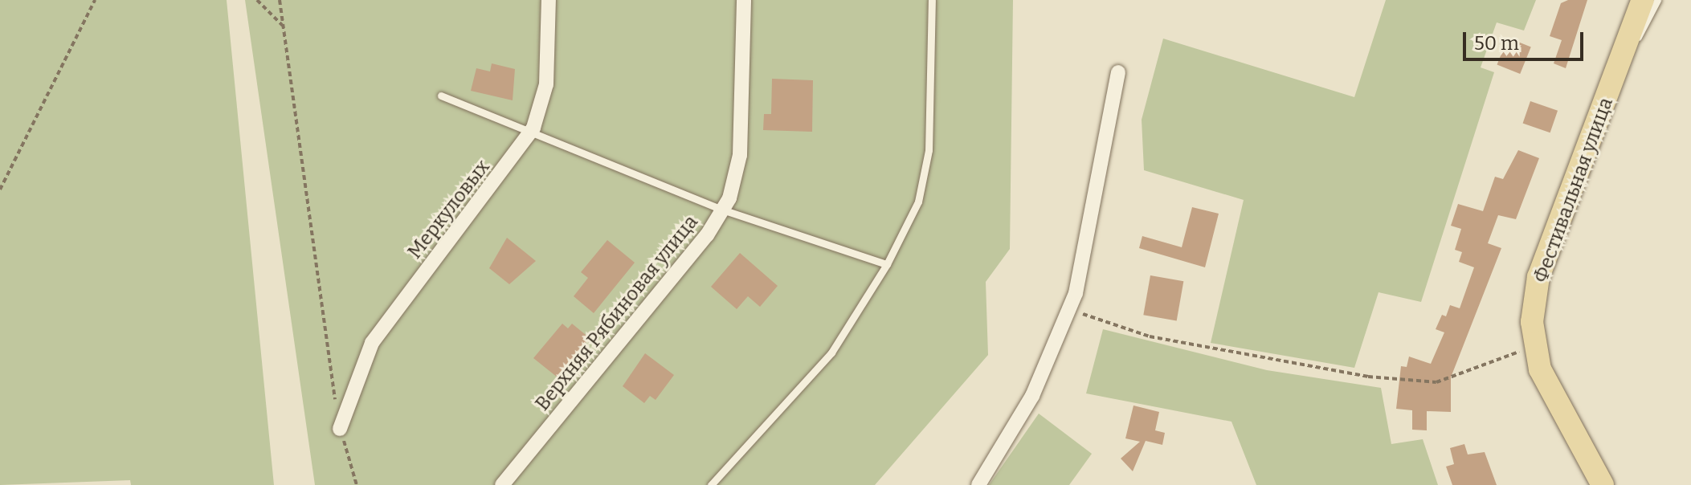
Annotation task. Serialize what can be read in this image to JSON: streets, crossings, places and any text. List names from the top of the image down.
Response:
{
  "streets": {
    "main road": ["Фестивальная улица"],
    "street": ["Меркуловых", "Верхняя Рябиновая улица"]
  },
  "scale_bar": "50 m"
}
